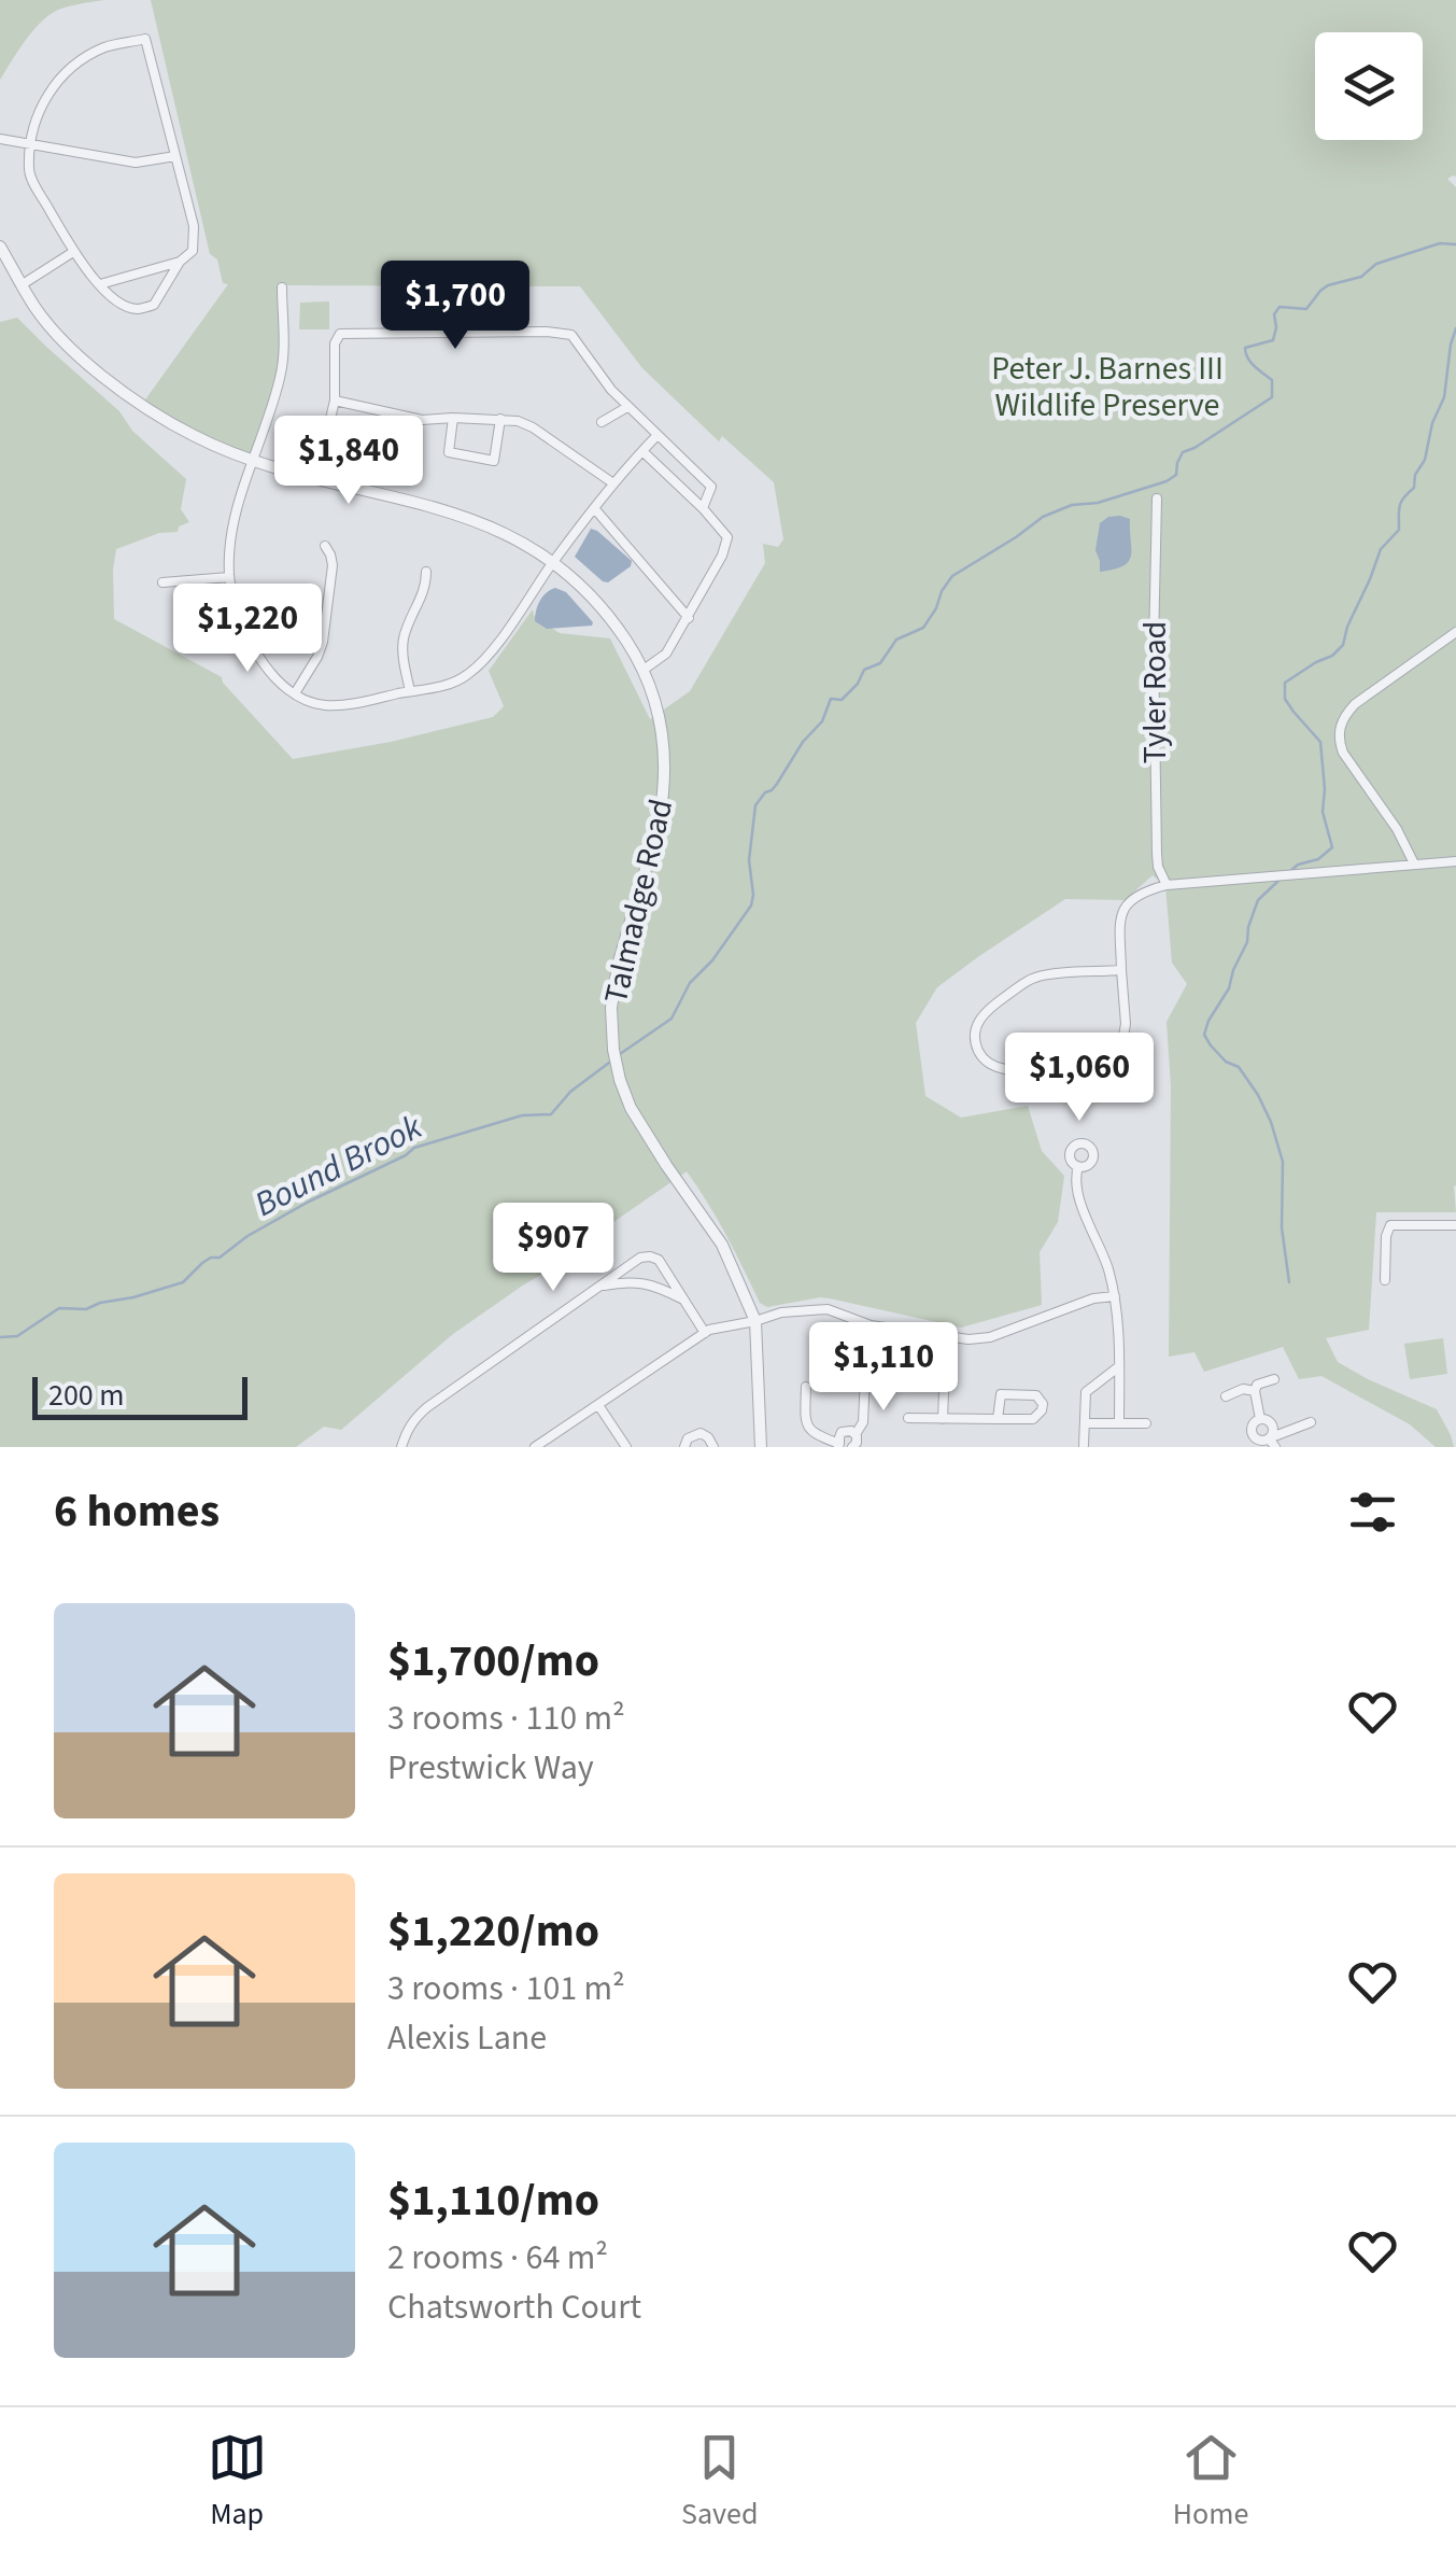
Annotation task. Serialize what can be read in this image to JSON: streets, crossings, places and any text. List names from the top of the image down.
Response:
{
  "streets": {
    "street": ["Tyler Road", "Talmadge Road"]
  },
  "water": ["Bound Brook"],
  "parks": ["Peter J. Barnes III Wildlife Preserve"],
  "scale_bar": "200 m",
  "page": {
    "price": [
      "$1,700",
      "$1,840",
      "$1,220",
      "$1,060",
      "$907",
      "$1,110"
    ],
    "scale": "200 m",
    "heading": "6 homes",
    "list": [
      {
        "name": "$1,700/mo",
        "note": "3 rooms · 110 m² · Prestwick Way"
      },
      {
        "name": "$1,220/mo",
        "note": "3 rooms · 101 m² · Alexis Lane"
      },
      {
        "name": "$1,110/mo",
        "note": "2 rooms · 64 m² · Chatsworth Court"
      }
    ],
    "tabs": ["Map", "Saved", "Home"]
  }
}
